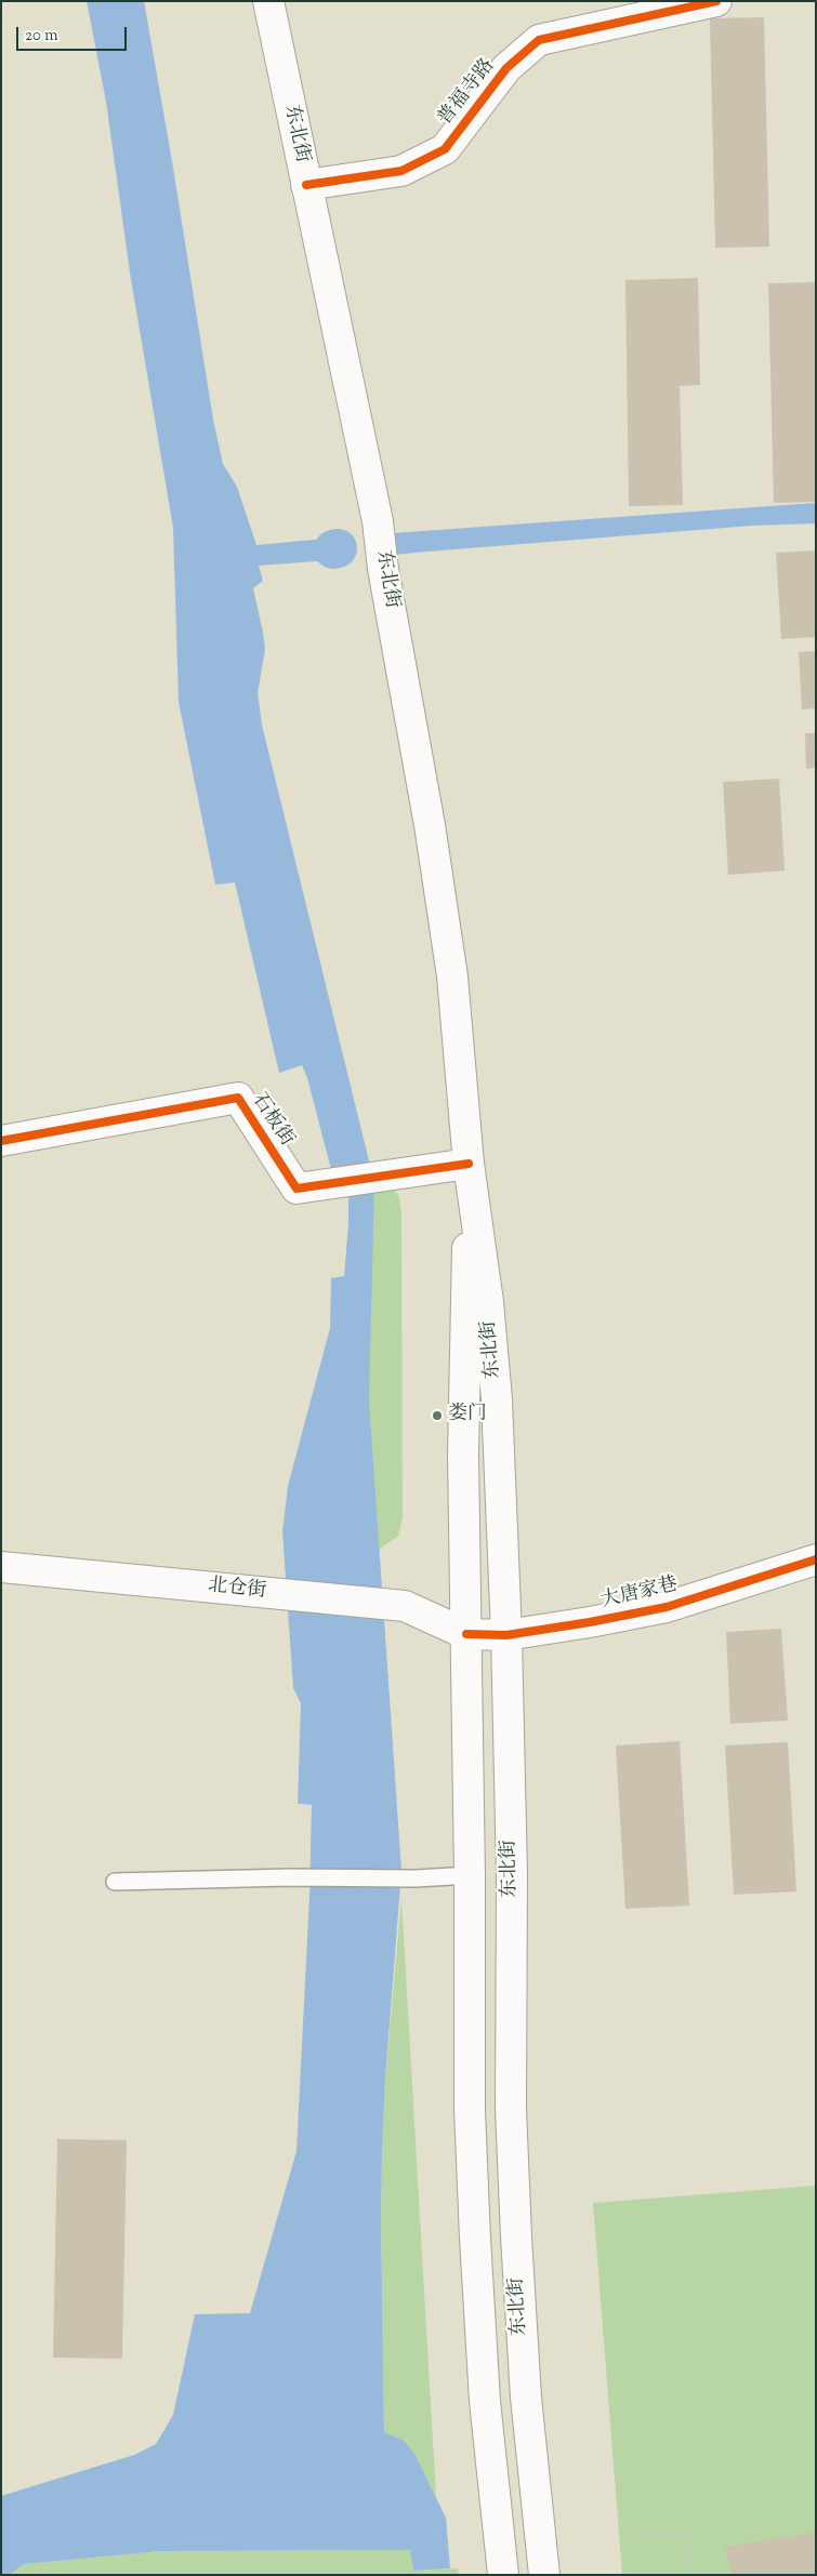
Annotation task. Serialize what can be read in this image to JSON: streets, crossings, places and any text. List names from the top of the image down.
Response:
{
  "streets": {
    "main road": [
      "普福寺路",
      "东北街",
      "石板街",
      "北仓街",
      "大唐家巷"
    ]
  },
  "crossings": [
    ["普福寺路", "东北街"],
    ["东北街", "石板街"],
    ["东北街", "北仓街"],
    ["东北街", "大唐家巷"],
    ["北仓街", "大唐家巷"]
  ],
  "places": ["娄门"],
  "scale_bar": "20 m"
}
